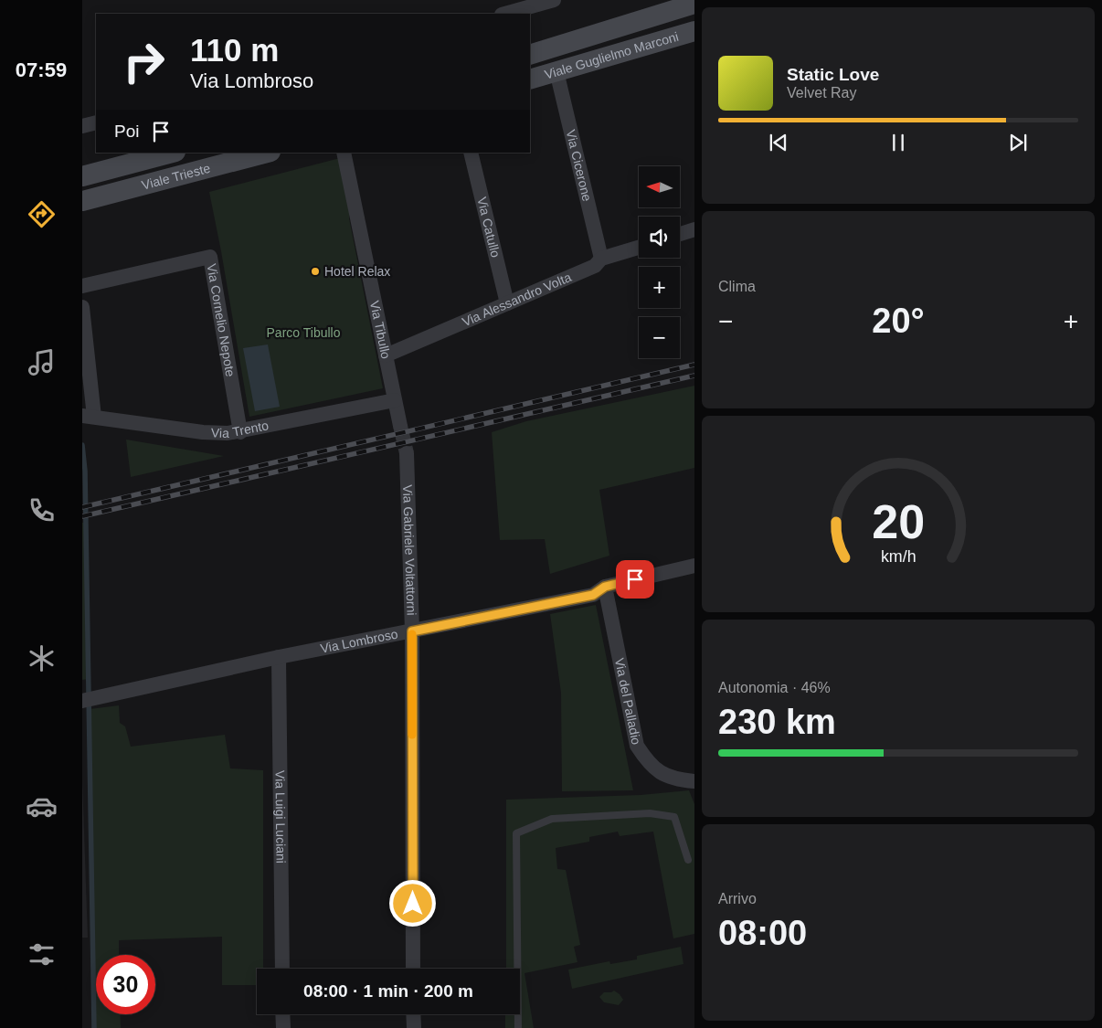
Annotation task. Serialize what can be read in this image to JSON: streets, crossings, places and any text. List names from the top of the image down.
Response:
{
  "streets": {
    "street": [
      "Viale Guglielmo Marconi",
      "Via Cicerone",
      "Viale Trieste",
      "Via Catullo",
      "Via Alessandro Volta",
      "Via Cornelio Nepote",
      "Via Tibullo",
      "Via Trento",
      "Via Gabriele Voltattorni",
      "Via Lombroso",
      "Via del Palladio",
      "Via Luigi Luciani"
    ]
  },
  "crossings": [
    ["Viale Guglielmo Marconi", "Via Cicerone"],
    ["Via Cicerone", "Via Alessandro Volta"],
    ["Via Catullo", "Via Alessandro Volta"],
    ["Via Alessandro Volta", "Via Tibullo"],
    ["Via Cornelio Nepote", "Via Trento"],
    ["Via Tibullo", "Via Trento"],
    ["Via Gabriele Voltattorni", "Via Lombroso"],
    ["Via Lombroso", "Via del Palladio"],
    ["Via Lombroso", "Via Luigi Luciani"]
  ],
  "parks": ["Parco Tibullo"],
  "places": ["Hotel Relax"],
  "north": "left",
  "page": {
    "tabs": "07:59",
    "turn": ["110 m", "Via Lombroso"],
    "song": ["Static Love", "Velvet Ray"],
    "then": "Poi",
    "map_buttons": ["+", "−"],
    "tile": [
      "Clima",
      ["Autonomia · 46%", "230 km"],
      ["Arrivo", "08:00"]
    ],
    "heat": ["−", "20°", "+"],
    "limit": "30",
    "trip": "08:00 · 1 min · 200 m",
    "gauge": ["20", "km/h"]
  }
}
